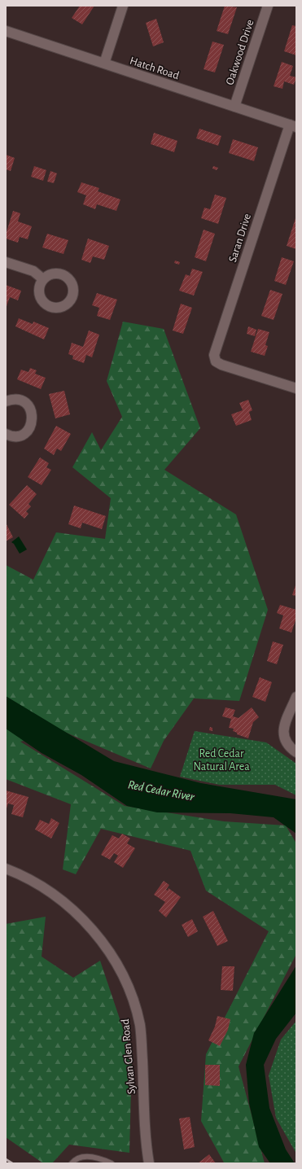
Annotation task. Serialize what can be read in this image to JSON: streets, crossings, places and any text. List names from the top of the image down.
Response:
{
  "streets": {
    "street": [
      "Oakwood Drive",
      "Hatch Road",
      "Saran Drive",
      "Sylvan Glen Road"
    ]
  },
  "crossings": [
    ["Oakwood Drive", "Hatch Road"],
    ["Hatch Road", "Saran Drive"]
  ],
  "water": ["Red Cedar River"],
  "parks": ["Red Cedar Natural Area"]
}
